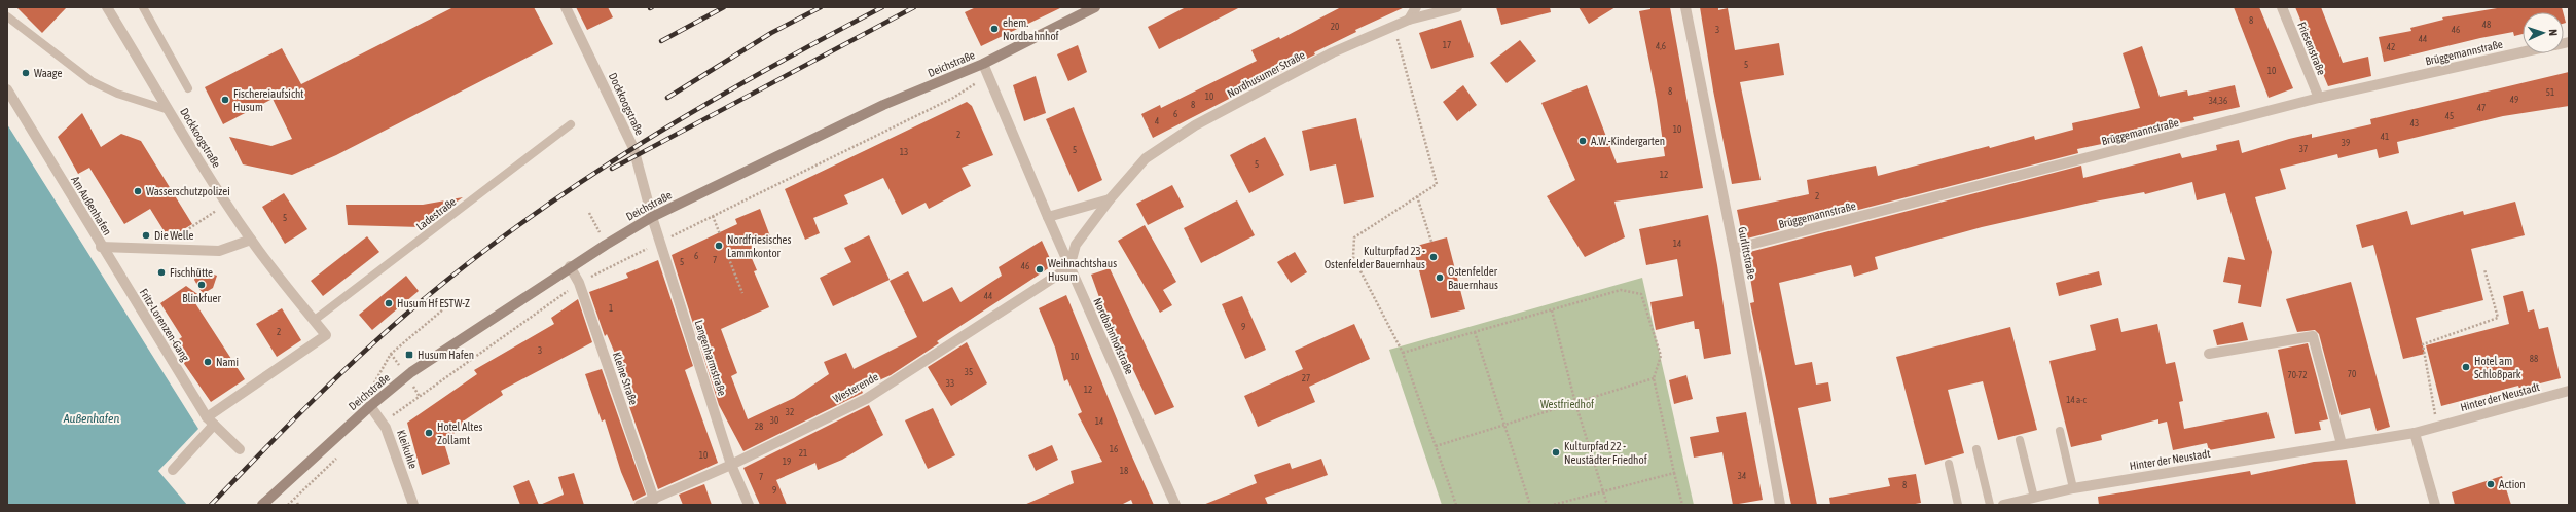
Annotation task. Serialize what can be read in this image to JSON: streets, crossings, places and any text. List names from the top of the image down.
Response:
{
  "streets": {
    "main road": ["Deichstraße"],
    "street": [
      "Friesenstraße",
      "Brüggemannstraße",
      "Nordhusumer Straße",
      "Dockkoogstraße",
      "Am Außenhafen",
      "Gurlittstraße",
      "Fritz-Lorenzen-Gang",
      "Nordbahnhofstraße",
      "Langenharmstraße",
      "Kleine Straße",
      "Westerende",
      "Hinter der Neustadt",
      "Kleikuhle"
    ],
    "lane": ["Ladestraße"]
  },
  "crossings": [
    ["Friesenstraße", "Brüggemannstraße"],
    ["Brüggemannstraße", "Gurlittstraße"],
    ["Deichstraße", "Dockkoogstraße"],
    ["Deichstraße", "Nordbahnhofstraße"],
    ["Deichstraße", "Langenharmstraße"],
    ["Deichstraße", "Kleine Straße"],
    ["Deichstraße", "Kleikuhle"],
    ["Nordhusumer Straße", "Nordbahnhofstraße"],
    ["Nordhusumer Straße", "Westerende"],
    ["Dockkoogstraße", "Am Außenhafen"],
    ["Dockkoogstraße", "Ladestraße"],
    ["Dockkoogstraße", "Fritz-Lorenzen-Gang"],
    ["Dockkoogstraße", "Langenharmstraße"],
    ["Am Außenhafen", "Fritz-Lorenzen-Gang"],
    ["Nordbahnhofstraße", "Westerende"],
    ["Langenharmstraße", "Westerende"],
    ["Kleine Straße", "Westerende"]
  ],
  "water": ["Außenhafen"],
  "parks": ["Westfriedhof"],
  "places": {
    "other": [
      "ehem. Nordbahnhof",
      "Waage",
      "Fischereiaufsicht Husum",
      "A.W.-Kindergarten",
      "Wasserschutzpolizei",
      "Die Welle",
      "Nordfriesisches Lammkontor",
      "Kulturpfad 23 - Ostenfelder Bauernhaus",
      "Weihnachtshaus Husum",
      "Fischhütte",
      "Ostenfelder Bauernhaus",
      "Blinkfuer",
      "Husum Hf ESTW-Z",
      "Nami",
      "Hotel am Schloßpark",
      "Hotel Altes Zollamt",
      "Kulturpfad 22 - Neustädter Friedhof",
      "Action"
    ],
    "transit": ["Husum Hafen"]
  },
  "house_numbers": [
    "8",
    "48",
    "20",
    "3",
    "46",
    "44",
    "17",
    "4,6",
    "42",
    "5",
    "10",
    "8",
    "51",
    "10",
    "49",
    "34,36",
    "8",
    "47",
    "6",
    "45",
    "4",
    "43",
    "10",
    "2",
    "41",
    "39",
    "37",
    "5",
    "13",
    "5",
    "12",
    "2",
    "5",
    "14",
    "6",
    "7",
    "5",
    "46",
    "44",
    "1",
    "9",
    "2",
    "3",
    "10",
    "88",
    "35",
    "70",
    "70-72",
    "27",
    "33",
    "12",
    "14 a-c",
    "32",
    "30",
    "14",
    "28",
    "16",
    "21",
    "10",
    "19",
    "18",
    "34",
    "7",
    "8",
    "9"
  ],
  "north": "right"
}
